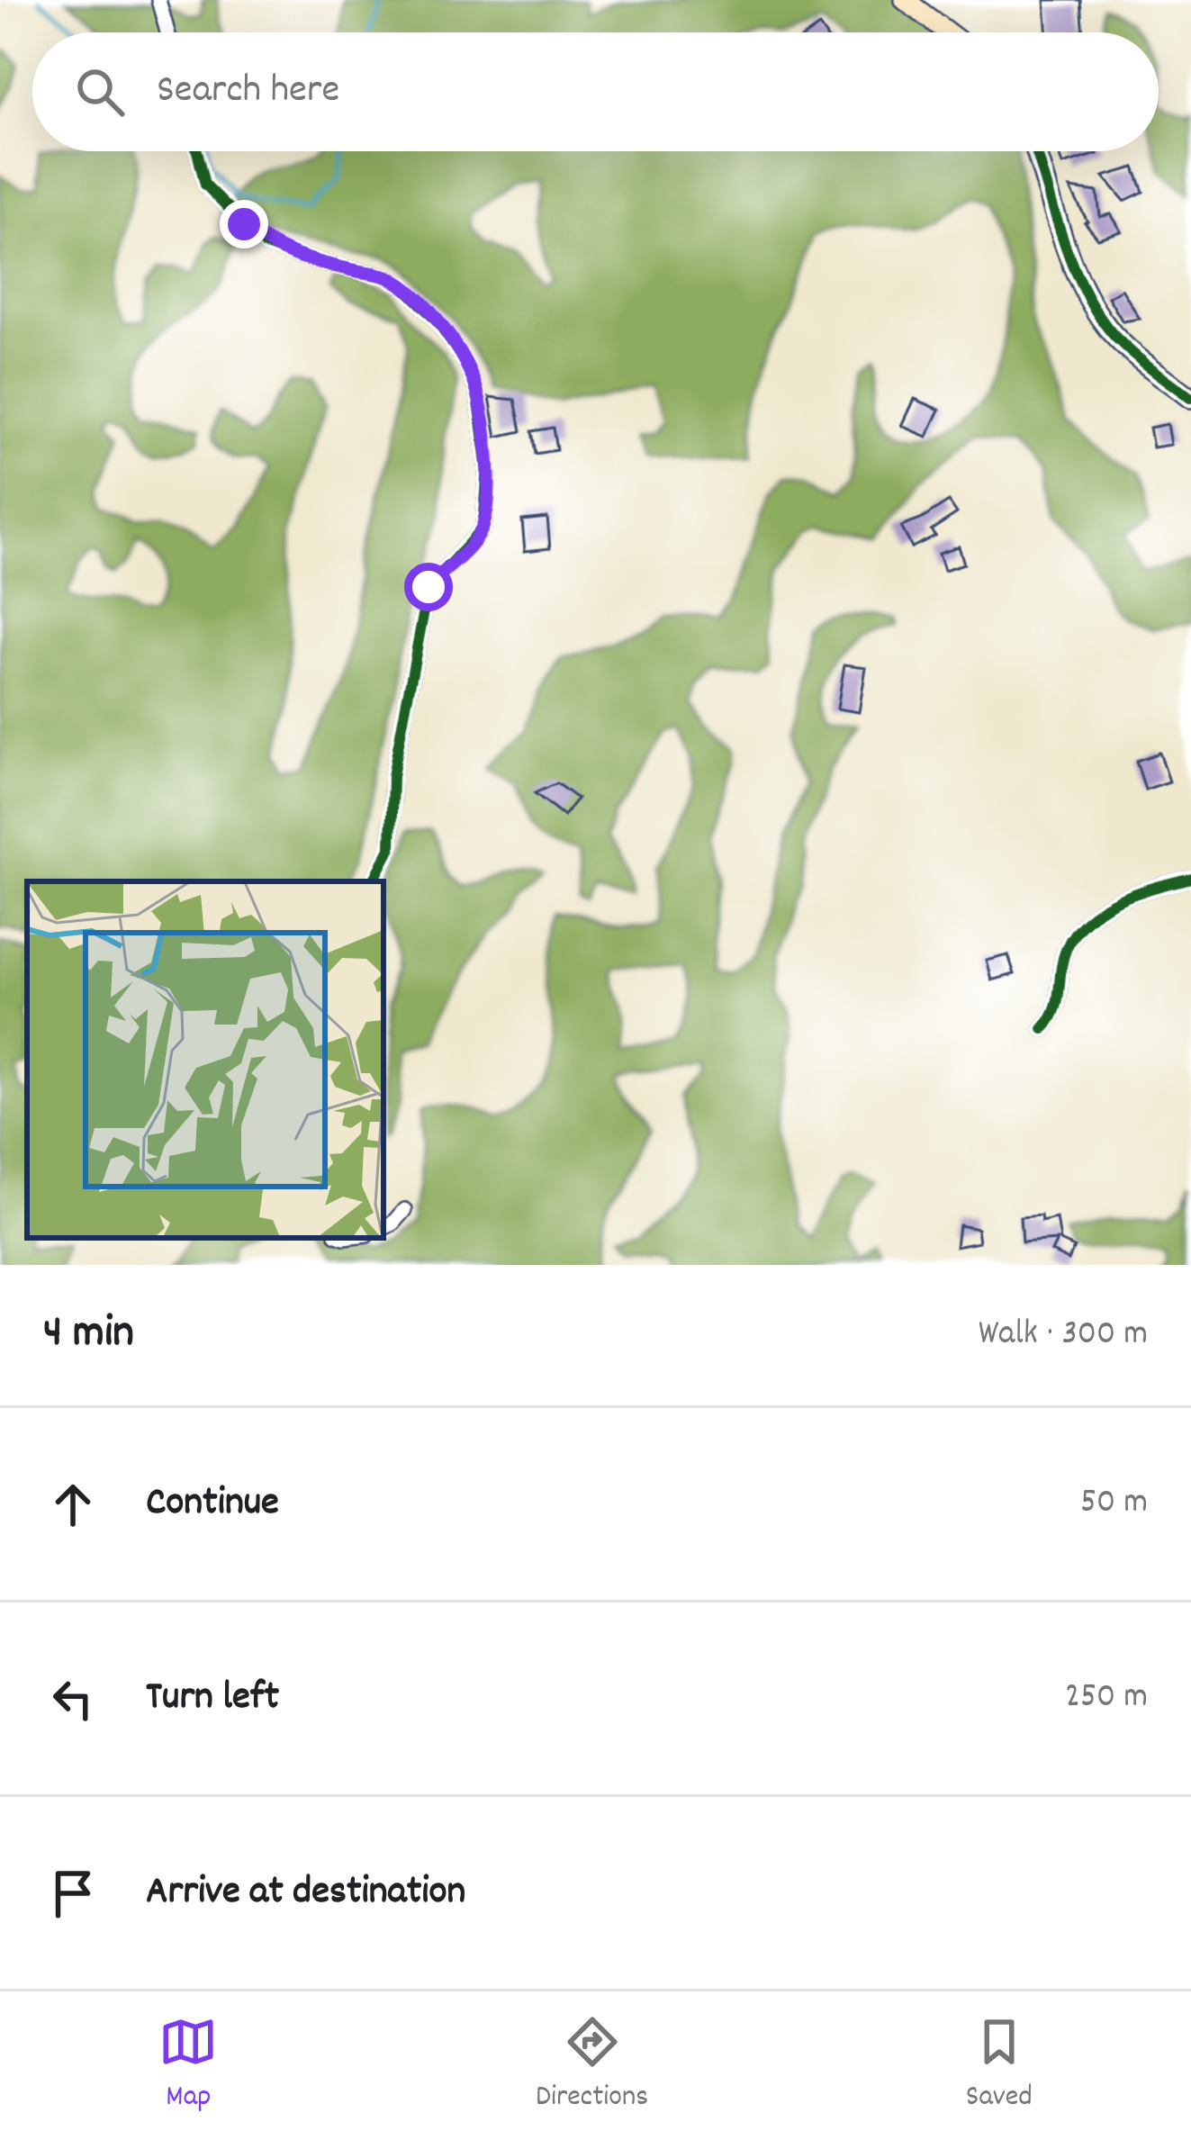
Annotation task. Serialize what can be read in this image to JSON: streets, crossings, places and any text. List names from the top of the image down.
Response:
{
  "page": {
    "search": "Search here",
    "heading": ["4 min", "Walk · 300 m"],
    "list": [
      ["Continue", "50 m"],
      ["Turn left", "250 m"],
      "Arrive at destination"
    ],
    "nav": ["Map", "Directions", "Saved"]
  }
}
